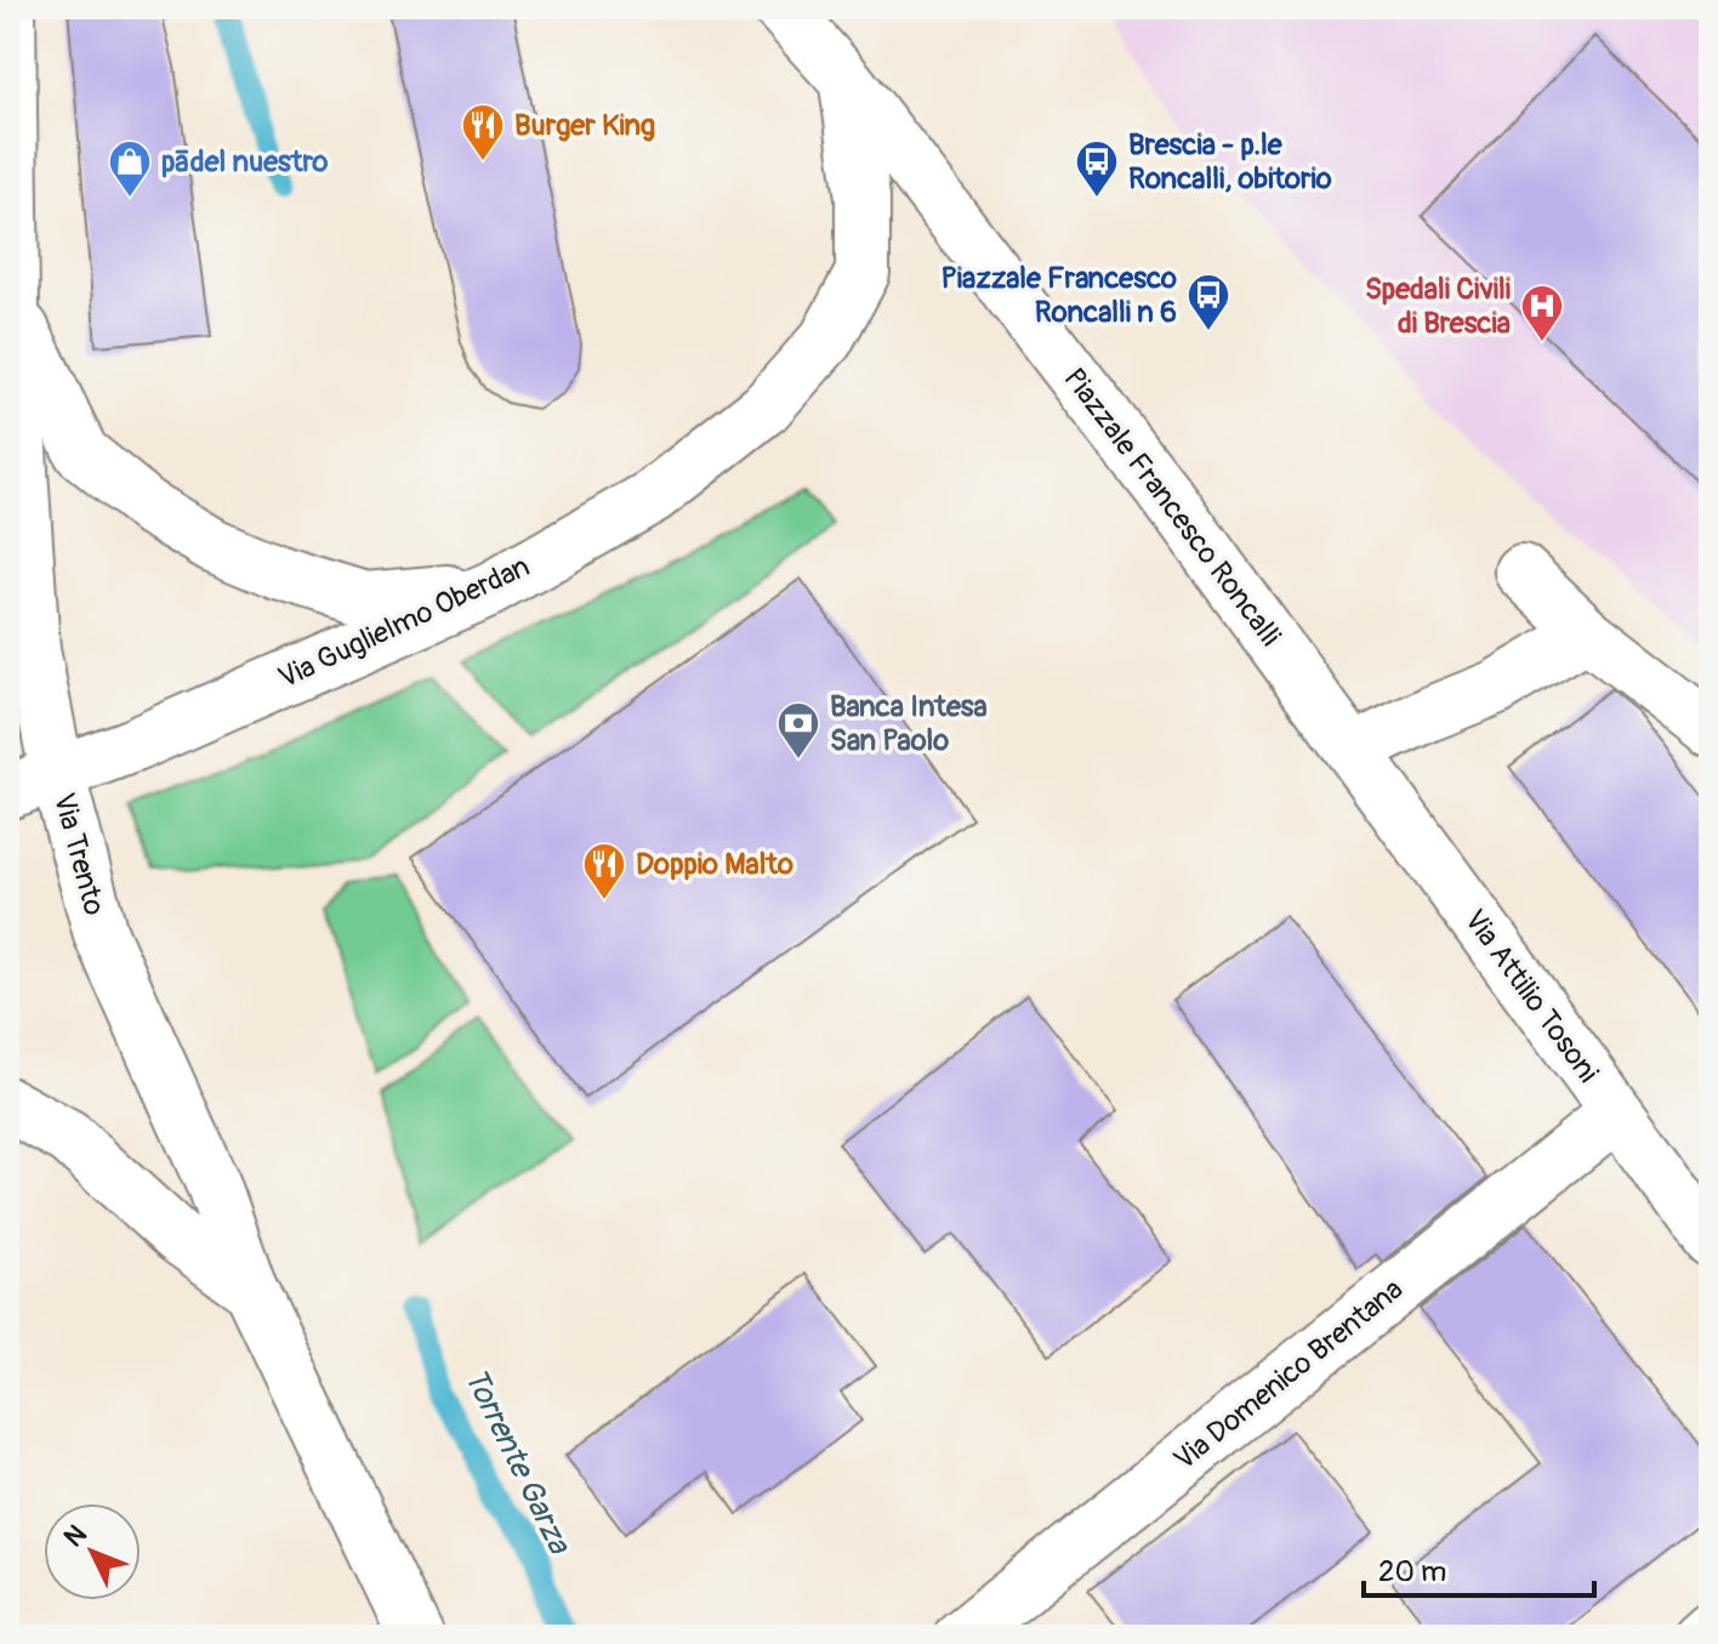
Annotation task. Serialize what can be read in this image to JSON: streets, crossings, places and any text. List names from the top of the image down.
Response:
{
  "streets": {
    "main road": [
      "Piazzale Francesco Roncalli",
      "Via Guglielmo Oberdan",
      "Via Trento",
      "Via Attilio Tosoni",
      "Via Domenico Brentana"
    ]
  },
  "crossings": [
    ["Piazzale Francesco Roncalli", "Via Guglielmo Oberdan"],
    ["Piazzale Francesco Roncalli", "Via Attilio Tosoni"],
    ["Via Guglielmo Oberdan", "Via Trento"],
    ["Via Attilio Tosoni", "Via Domenico Brentana"]
  ],
  "water": ["Torrente Garza"],
  "places": {
    "restaurant": ["Burger King", "Doppio Malto"],
    "shop": ["pādel nuestro"],
    "bus stop": ["Brescia - p.le Roncalli, obitorio", "Piazzale Francesco Roncalli n 6"],
    "hospital": ["Spedali Civili di Brescia"],
    "bank": ["Banca Intesa San Paolo"]
  },
  "scale_bar": "20 m",
  "north": "top left"
}
